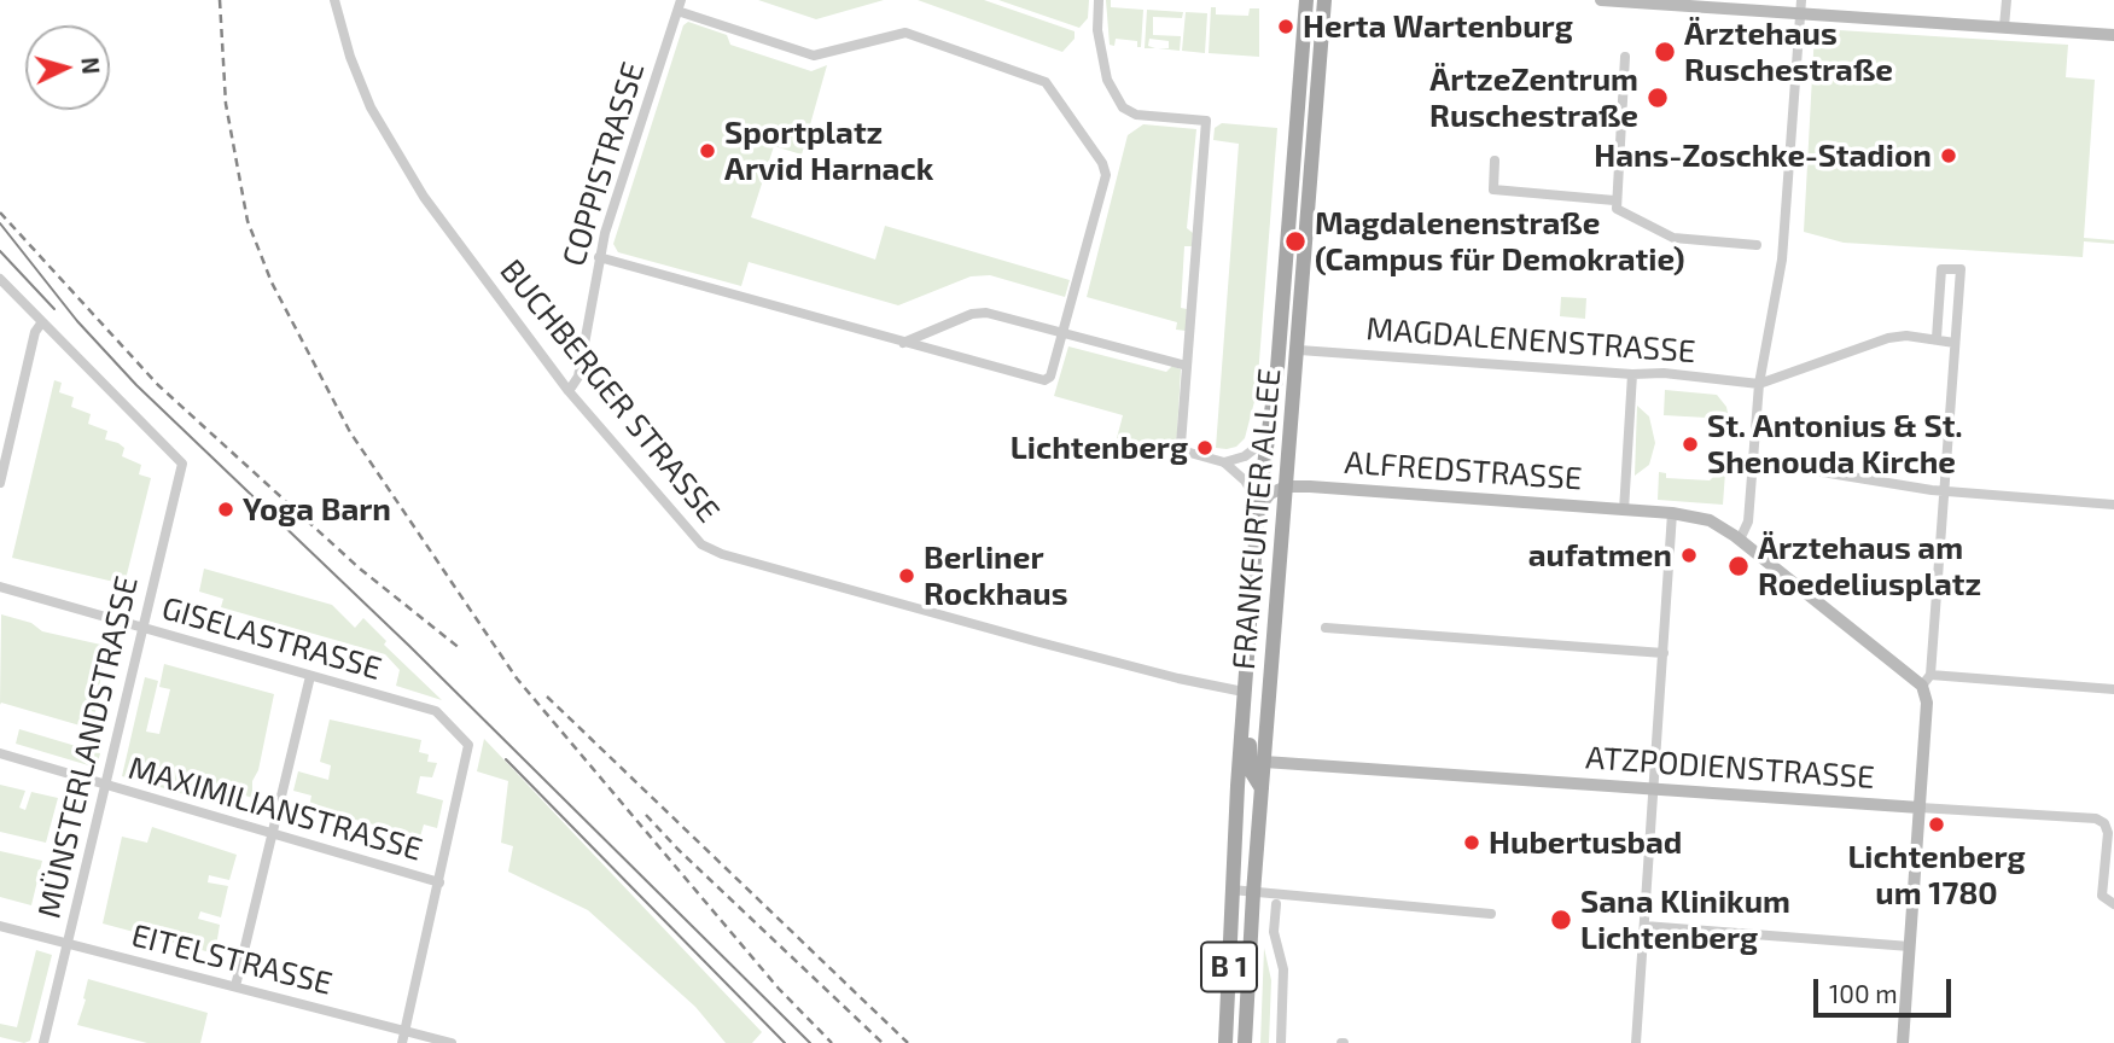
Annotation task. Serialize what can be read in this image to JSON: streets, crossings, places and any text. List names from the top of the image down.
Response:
{
  "streets": {
    "main road": ["FRANKFURTER ALLEE", "B 1"],
    "street": [
      "COPPISTRASSE",
      "MAGDALENENSTRASSE",
      "BUCHBERGER STRASSE",
      "ALFREDSTRASSE",
      "GISELASTRASSE",
      "MÜNSTERLANDSTRASSE",
      "ATZPODIENSTRASSE",
      "MAXIMILIANSTRASSE",
      "EITELSTRASSE"
    ]
  },
  "crossings": [
    ["COPPISTRASSE", "BUCHBERGER STRASSE"],
    ["MAGDALENENSTRASSE", "FRANKFURTER ALLEE"],
    ["BUCHBERGER STRASSE", "FRANKFURTER ALLEE"],
    ["ALFREDSTRASSE", "FRANKFURTER ALLEE"],
    ["FRANKFURTER ALLEE", "ATZPODIENSTRASSE"],
    ["GISELASTRASSE", "MÜNSTERLANDSTRASSE"],
    ["GISELASTRASSE", "MAXIMILIANSTRASSE"],
    ["MÜNSTERLANDSTRASSE", "MAXIMILIANSTRASSE"],
    ["MÜNSTERLANDSTRASSE", "EITELSTRASSE"]
  ],
  "places": [
    "Herta Wartenburg",
    "Ärztehaus Ruschestraße",
    "ÄrtzeZentrum Ruschestraße",
    "Sportplatz Arvid Harnack",
    "Hans-Zoschke-Stadion",
    "Magdalenenstraße (Campus für Demokratie)",
    "St. Antonius & St. Shenouda Kirche",
    "Lichtenberg",
    "Yoga Barn",
    "aufatmen",
    "Ärztehaus am Roedeliusplatz",
    "Berliner Rockhaus",
    "Lichtenberg um 1780",
    "Hubertusbad",
    "Sana Klinikum Lichtenberg"
  ],
  "scale_bar": "100 m",
  "north": "right"
}
